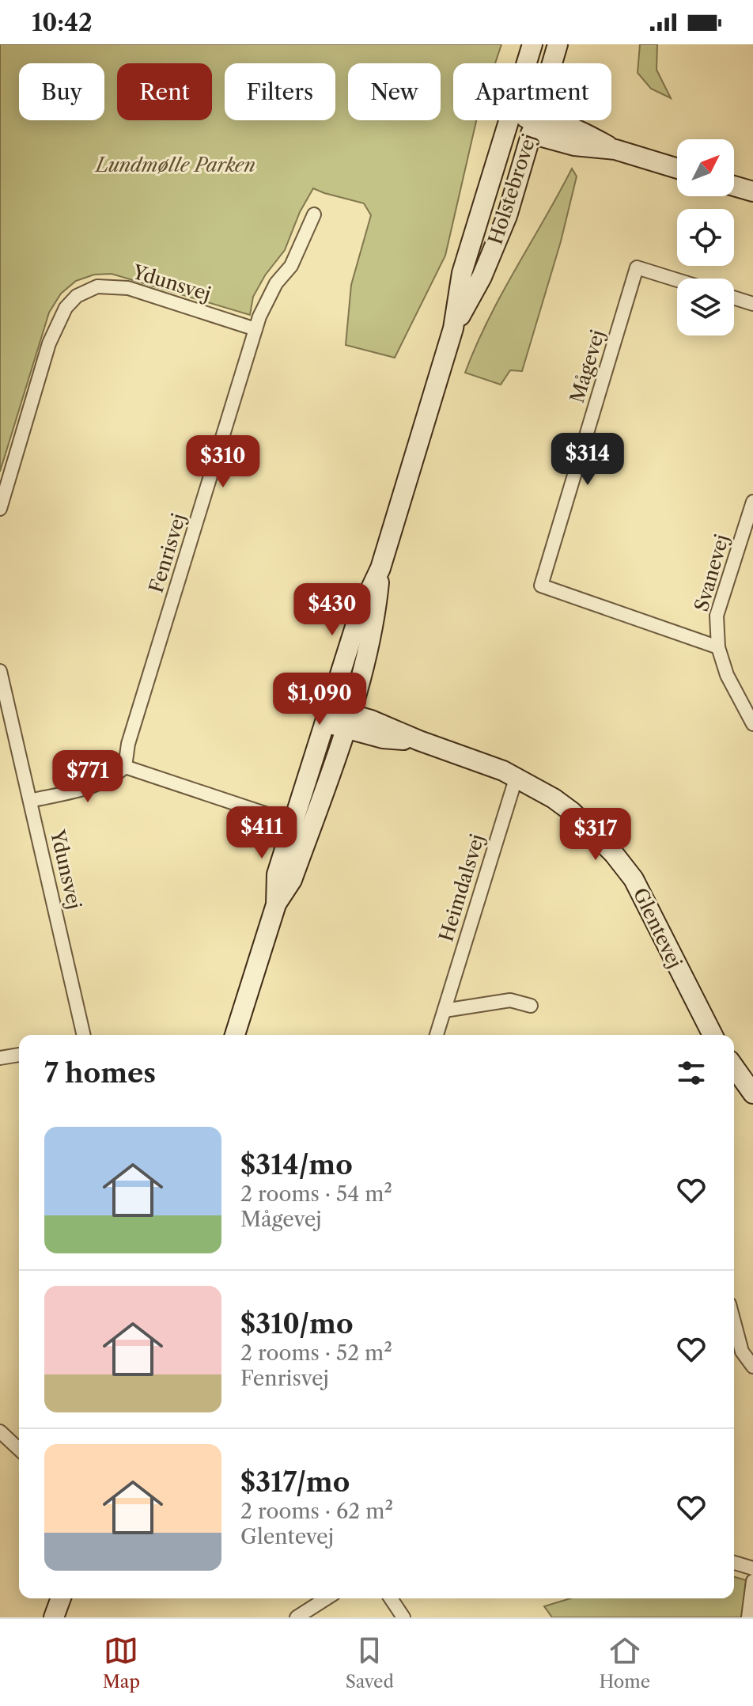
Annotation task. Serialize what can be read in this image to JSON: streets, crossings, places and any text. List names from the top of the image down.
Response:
{
  "streets": {
    "main road": ["Holstebrovej", "Glentevej"],
    "street": [
      "Ydunsvej",
      "Mågevej",
      "Fenrisvej",
      "Svanevej",
      "Heimdalsvej"
    ]
  },
  "crossings": [
    ["Holstebrovej", "Glentevej"],
    ["Ydunsvej", "Fenrisvej"],
    ["Mågevej", "Svanevej"],
    ["Heimdalsvej", "Glentevej"]
  ],
  "parks": ["Lundmølle Parken"],
  "north": "top right",
  "page": {
    "status": "10:42",
    "chip": [
      "Buy",
      "Rent",
      "Filters",
      "New",
      "Apartment"
    ],
    "price": [
      "$314",
      "$310",
      "$430",
      "$1,090",
      "$771",
      "$411",
      "$317"
    ],
    "heading": "7 homes",
    "list": [
      {
        "name": "$314/mo",
        "note": "2 rooms · 54 m² · Mågevej"
      },
      {
        "name": "$310/mo",
        "note": "2 rooms · 52 m² · Fenrisvej"
      },
      {
        "name": "$317/mo",
        "note": "2 rooms · 62 m² · Glentevej"
      }
    ],
    "tabs": ["Map", "Saved", "Home"]
  }
}
